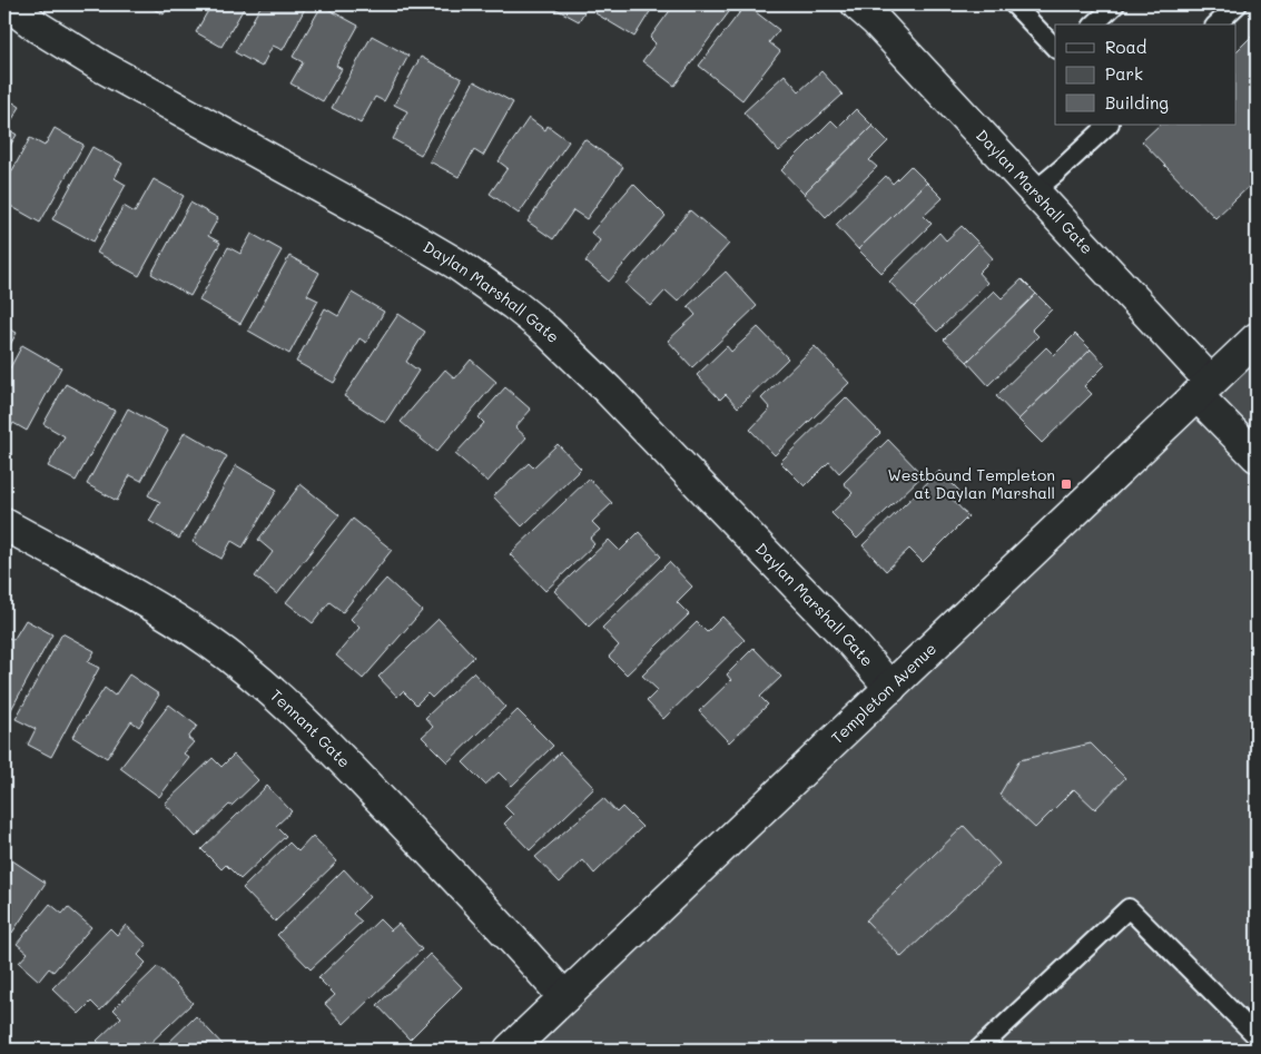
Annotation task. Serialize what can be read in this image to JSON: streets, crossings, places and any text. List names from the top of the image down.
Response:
{
  "streets": {
    "street": ["Daylan Marshall Gate", "Templeton Avenue", "Tennant Gate"]
  },
  "crossings": [
    ["Daylan Marshall Gate", "Templeton Avenue"],
    ["Templeton Avenue", "Tennant Gate"]
  ],
  "places": {
    "transit": ["Westbound Templeton at Daylan Marshall"]
  },
  "legend": ["Road", "Park", "Building"]
}
